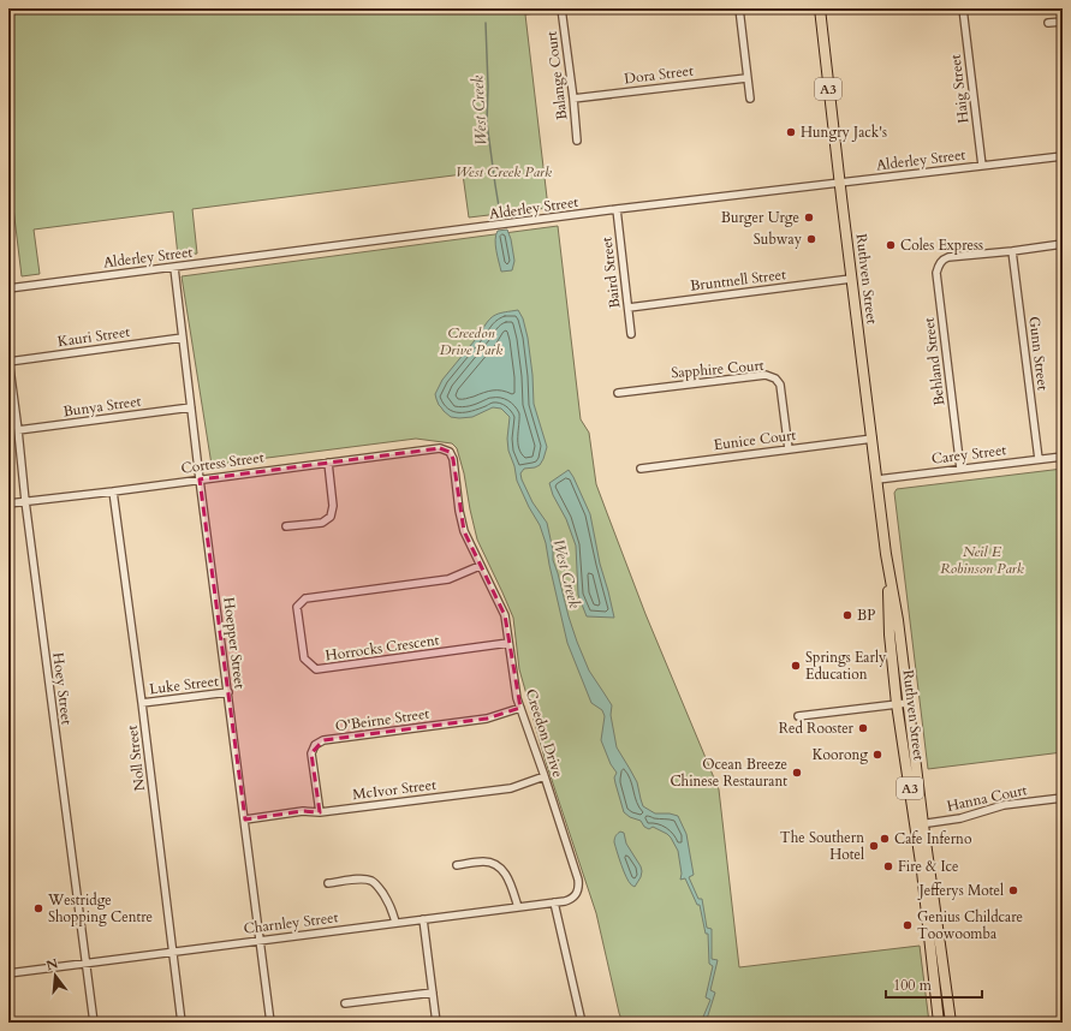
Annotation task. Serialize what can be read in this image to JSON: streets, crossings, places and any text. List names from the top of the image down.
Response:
{
  "streets": {
    "highway": ["A3", "Ruthven Street"],
    "street": [
      "Dora Street",
      "Balange Court",
      "Haig Street",
      "Alderley Street",
      "Baird Street",
      "Bruntnell Street",
      "Kauri Street",
      "Gunn Street",
      "Behland Street",
      "Sapphire Court",
      "Bunya Street",
      "Eunice Court",
      "Carey Street",
      "Cortess Street",
      "Hoepper Street",
      "Horrocks Crescent",
      "Luke Street",
      "Hoey Street",
      "O'Beirne Street",
      "Creedon Drive",
      "Noll Street",
      "McIvor Street",
      "Hanna Court",
      "Charnley Street"
    ]
  },
  "crossings": [
    ["Dora Street", "Balange Court"],
    ["Haig Street", "Alderley Street"],
    ["Alderley Street", "Baird Street"],
    ["Alderley Street", "Ruthven Street"],
    ["Alderley Street", "Hoepper Street"],
    ["Baird Street", "Bruntnell Street"],
    ["Ruthven Street", "Bruntnell Street"],
    ["Ruthven Street", "Eunice Court"],
    ["Ruthven Street", "Carey Street"],
    ["Ruthven Street", "Hanna Court"],
    ["Kauri Street", "Hoepper Street"],
    ["Kauri Street", "Hoey Street"],
    ["Gunn Street", "Behland Street"],
    ["Gunn Street", "Carey Street"],
    ["Behland Street", "Carey Street"],
    ["Sapphire Court", "Eunice Court"],
    ["Bunya Street", "Hoepper Street"],
    ["Bunya Street", "Hoey Street"],
    ["Cortess Street", "Hoepper Street"],
    ["Cortess Street", "Hoey Street"],
    ["Cortess Street", "Creedon Drive"],
    ["Cortess Street", "Noll Street"],
    ["Hoepper Street", "Luke Street"],
    ["Hoepper Street", "McIvor Street"],
    ["Hoepper Street", "Charnley Street"],
    ["Horrocks Crescent", "Creedon Drive"],
    ["Luke Street", "Noll Street"],
    ["Hoey Street", "Charnley Street"],
    ["O'Beirne Street", "Creedon Drive"],
    ["O'Beirne Street", "McIvor Street"],
    ["Creedon Drive", "McIvor Street"],
    ["Creedon Drive", "Charnley Street"],
    ["Noll Street", "Charnley Street"]
  ],
  "water": ["West Creek"],
  "parks": ["West Creek Park", "Creedon Drive Park", "Neil E Robinson Park"],
  "places": [
    "Hungry Jack's",
    "Burger Urge",
    "Subway",
    "Coles Express",
    "BP",
    "Springs Early Education",
    "Red Rooster",
    "Koorong",
    "Ocean Breeze Chinese Restaurant",
    "Cafe Inferno",
    "The Southern Hotel",
    "Fire & Ice",
    "Jefferys Motel",
    "Westridge Shopping Centre",
    "Genius Childcare Toowoomba"
  ],
  "scale_bar": "100 m",
  "north": "top"
}
